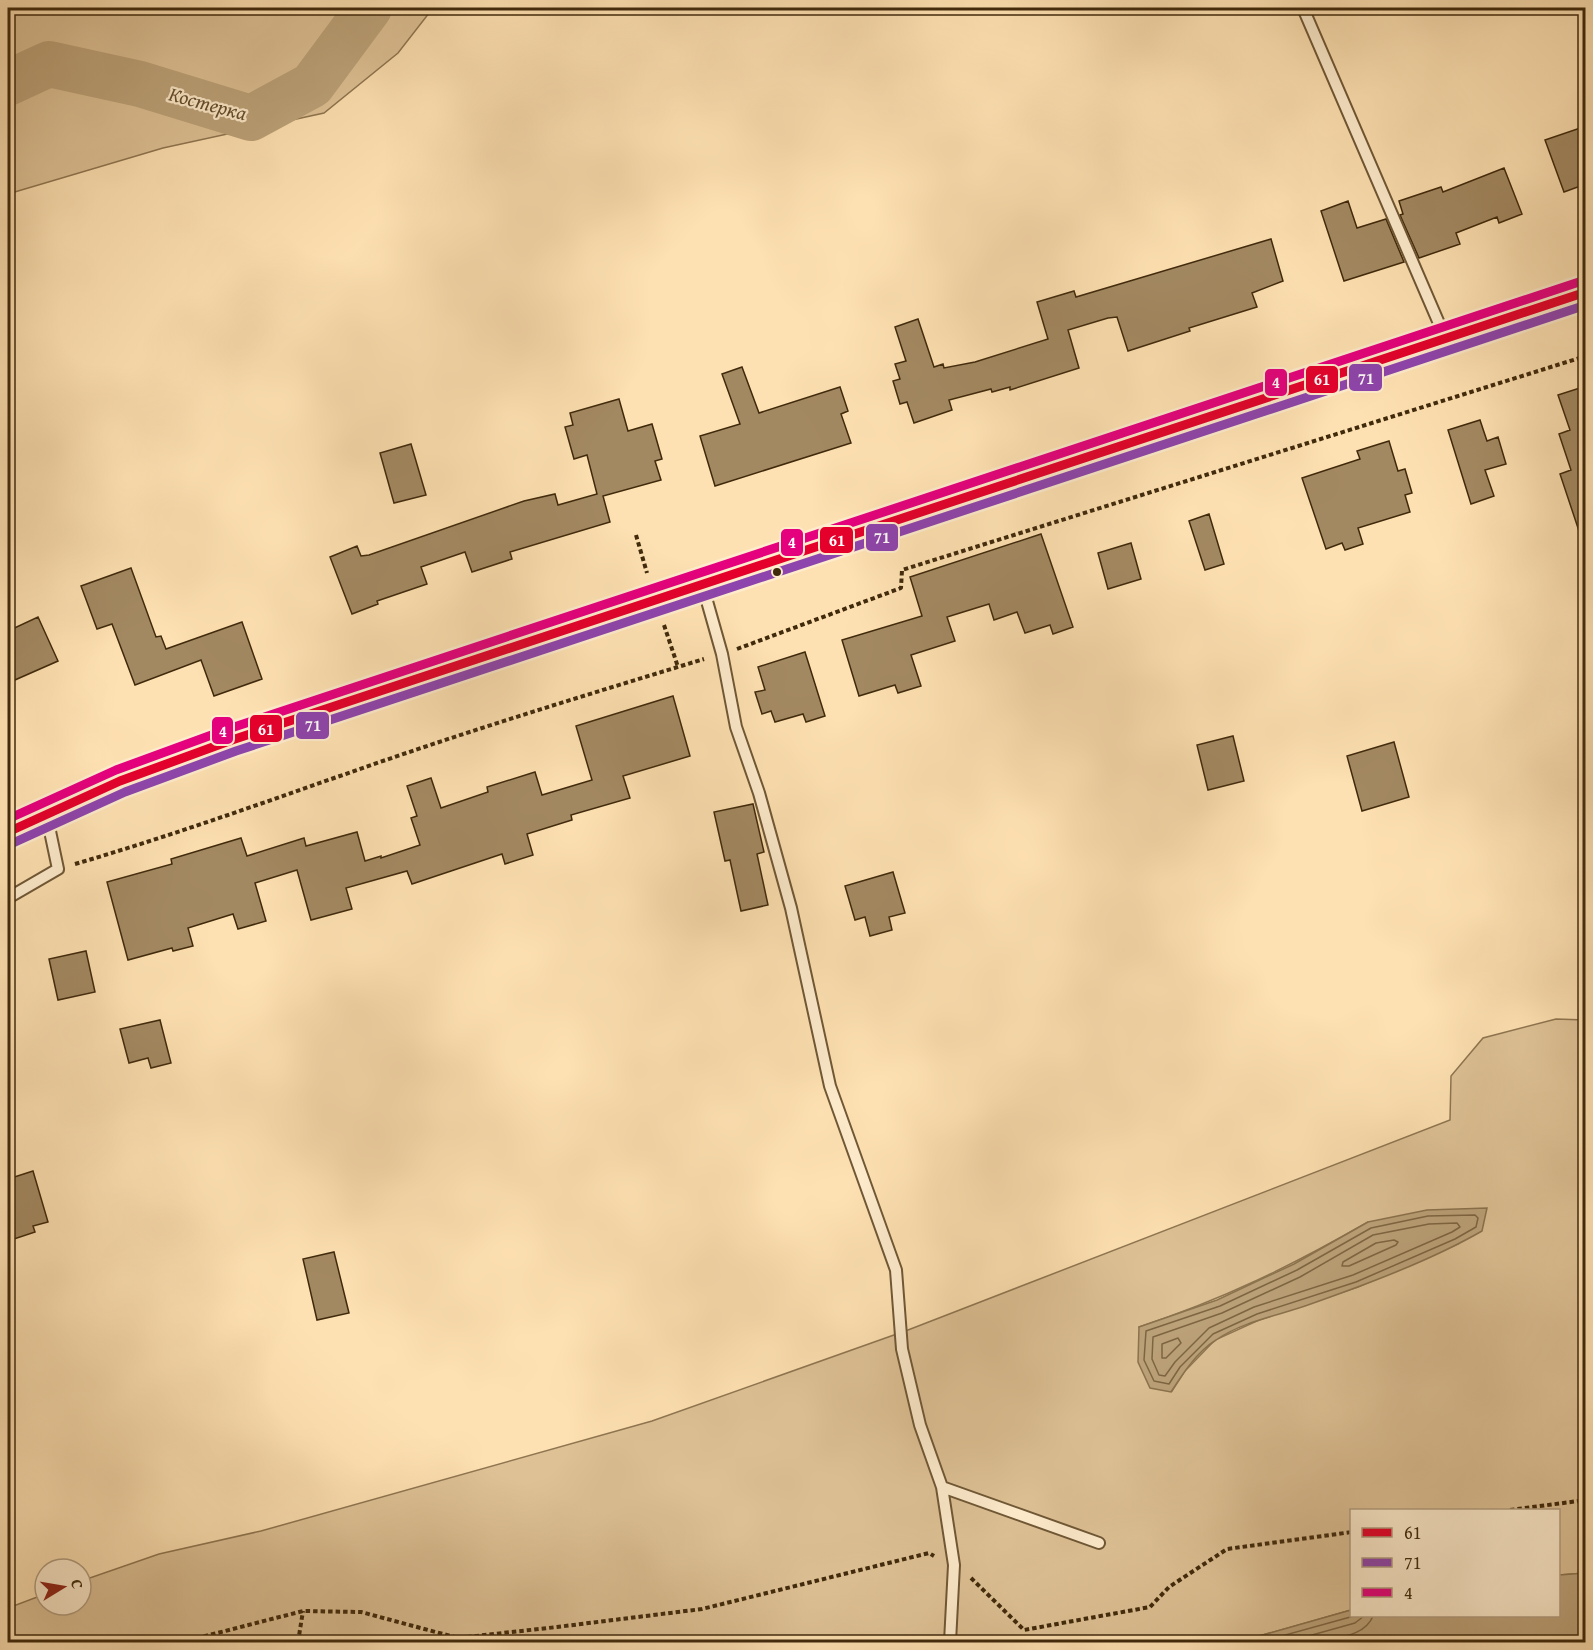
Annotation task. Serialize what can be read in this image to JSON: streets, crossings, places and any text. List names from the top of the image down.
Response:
{
  "water": ["Костерка"],
  "lines": ["transit line 4", "transit line 61", "transit line 71"],
  "legend": ["61", "71", "4"],
  "north": "right"
}
